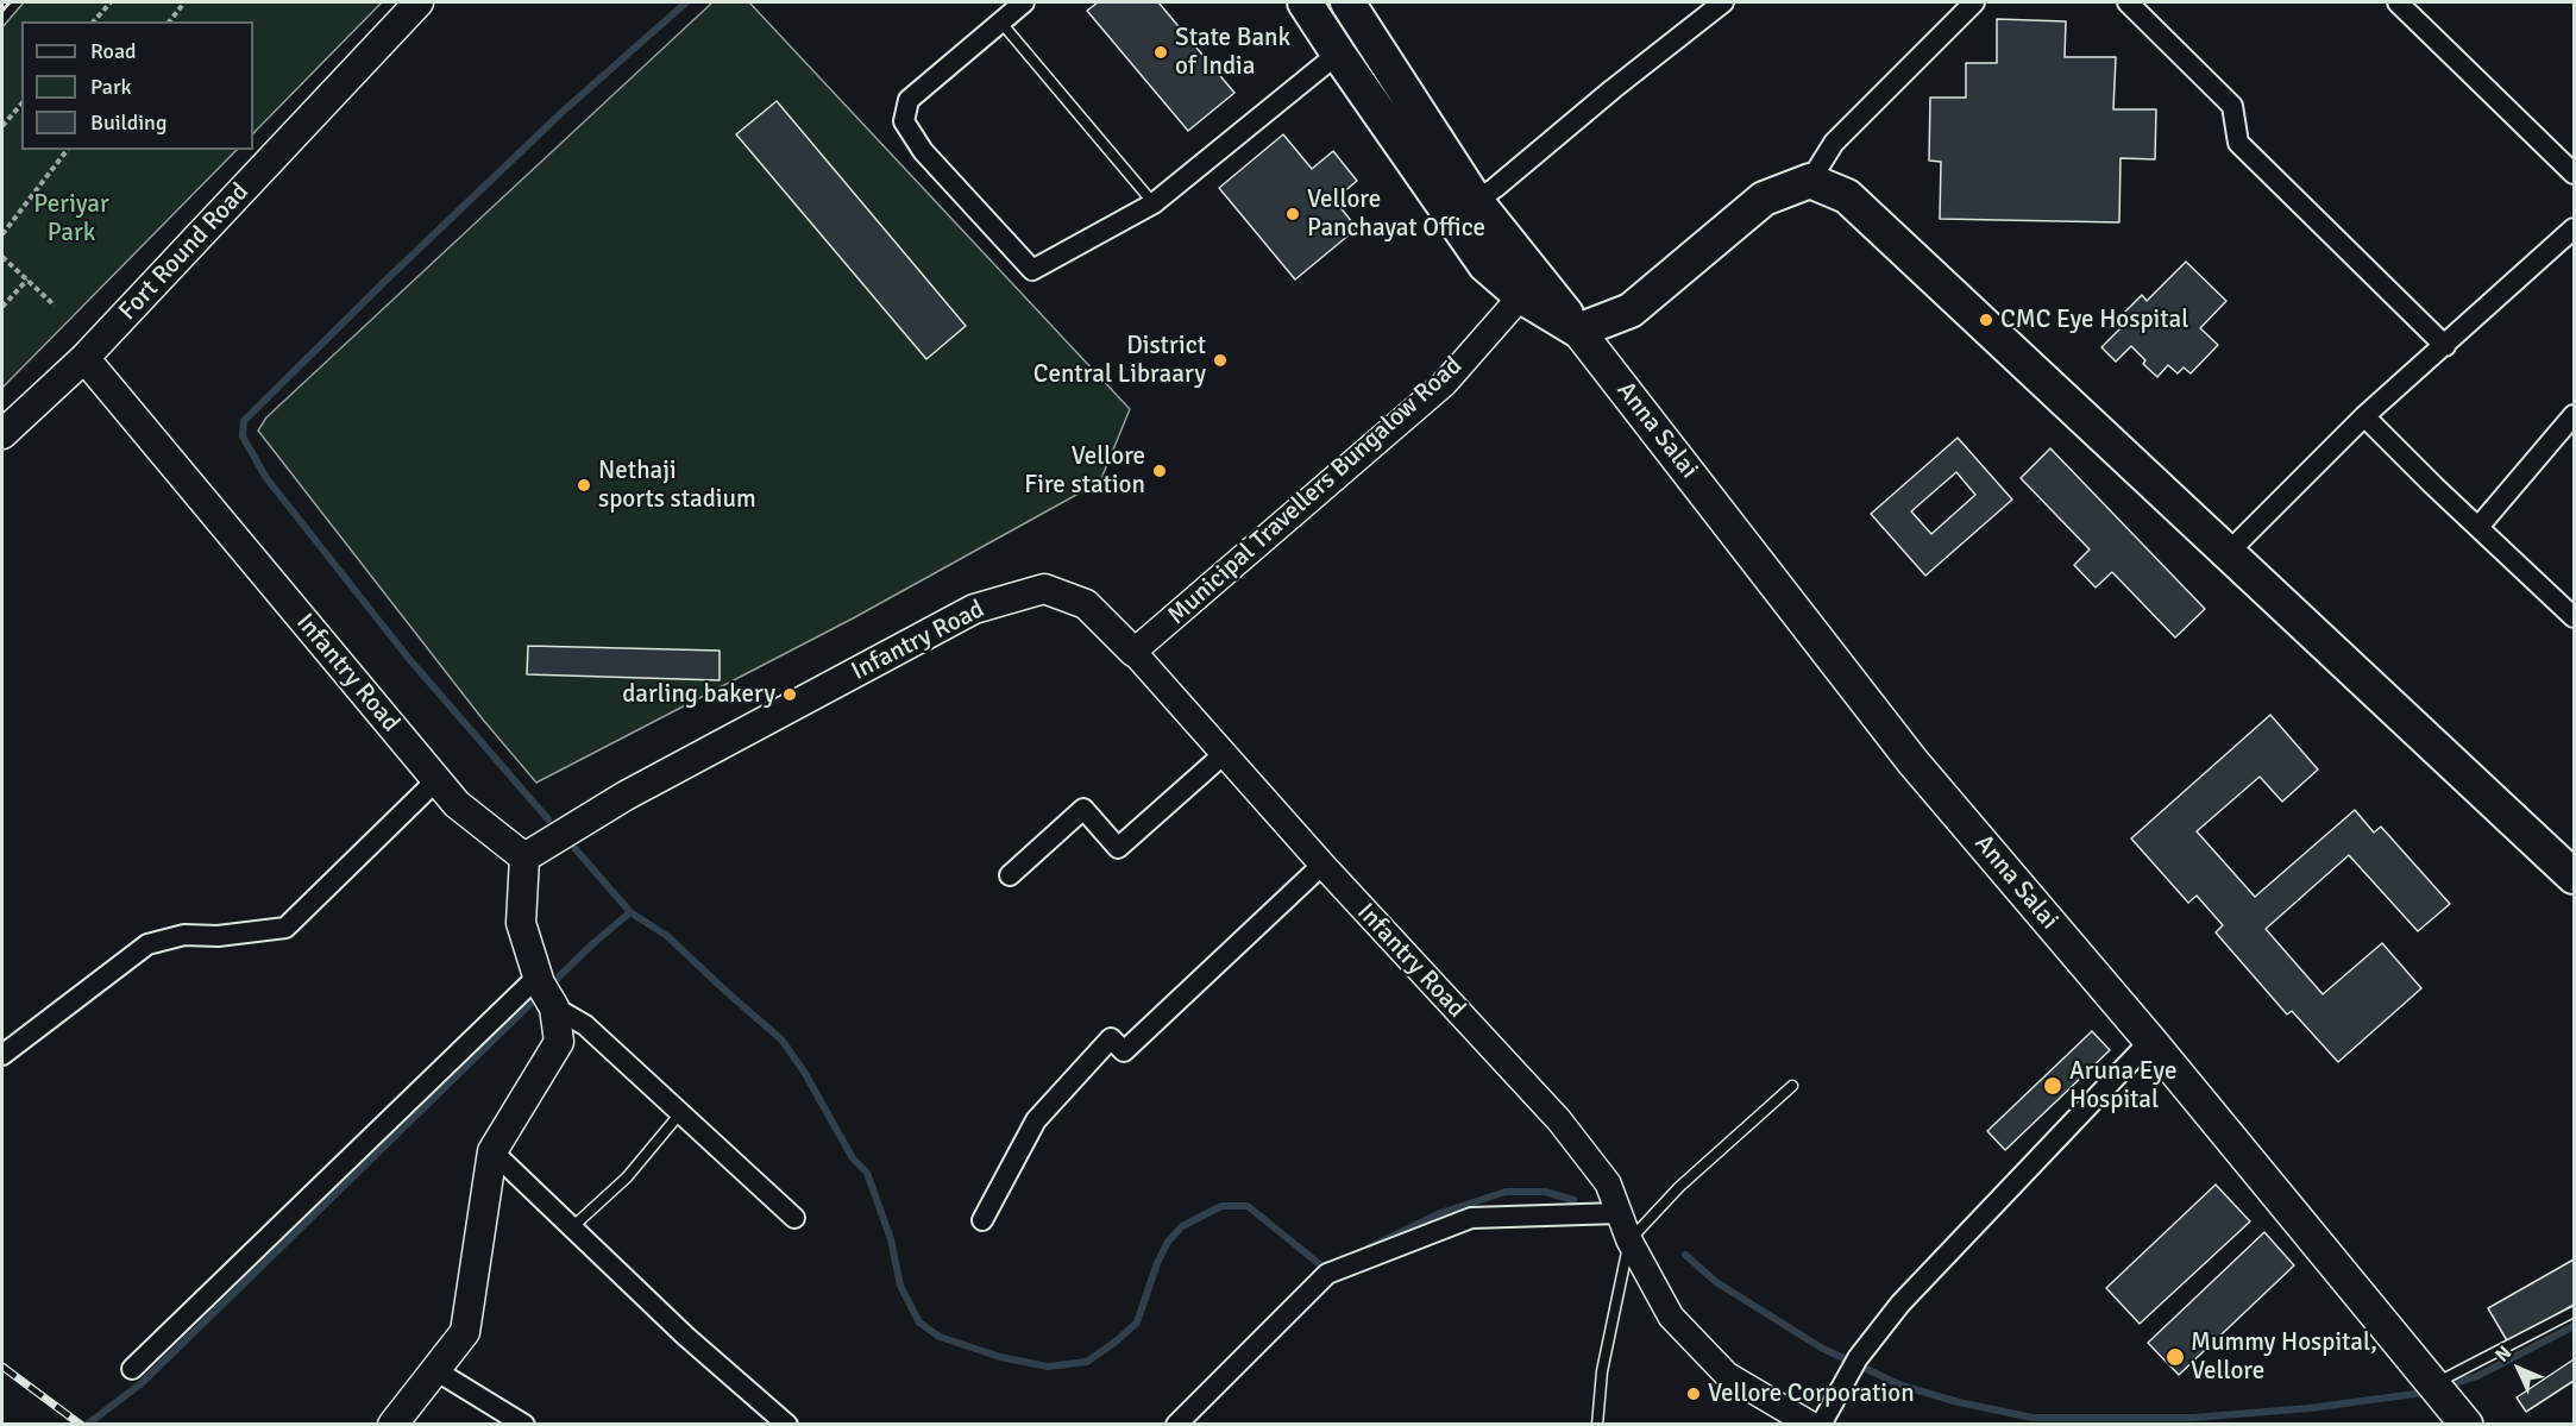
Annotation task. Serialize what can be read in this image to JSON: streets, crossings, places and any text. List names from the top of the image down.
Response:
{
  "streets": {
    "highway": ["Anna Salai"],
    "main road": ["Fort Round Road", "Infantry Road"],
    "street": ["Municipal Travellers Bungalow Road"]
  },
  "crossings": [
    ["Fort Round Road", "Infantry Road"],
    ["Anna Salai", "Municipal Travellers Bungalow Road"],
    ["Municipal Travellers Bungalow Road", "Infantry Road"]
  ],
  "parks": ["Periyar Park"],
  "places": [
    "State Bank of India",
    "Vellore Panchayat Office",
    "CMC Eye Hospital",
    "District Central Libraary",
    "Vellore Fire station",
    "Nethaji sports stadium",
    "darling bakery",
    "Aruna Eye Hospital",
    "Mummy Hospital, Vellore",
    "Vellore Corporation"
  ],
  "legend": ["Road", "Park", "Building"],
  "north": "top left"
}
